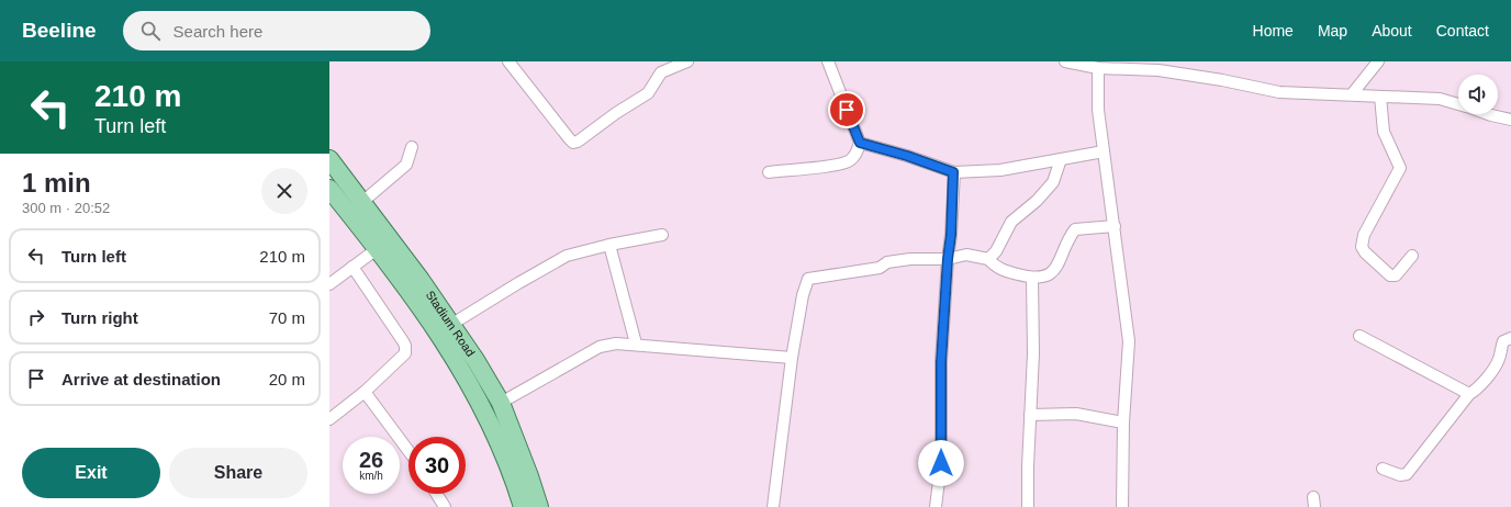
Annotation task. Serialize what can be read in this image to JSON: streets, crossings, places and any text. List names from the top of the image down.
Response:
{
  "streets": {
    "main road": ["Stadium Road"]
  },
  "page": {
    "header": "Beeline",
    "search": "Search here",
    "nav": [
      "Home",
      "Map",
      "About",
      "Contact"
    ],
    "turn": ["210 m", "Turn left"],
    "heading": ["1 min", "300 m · 20:52"],
    "list": [
      {
        "name": "Turn left",
        "value": "210 m"
      },
      {
        "name": "Turn right",
        "value": "70 m"
      },
      {
        "name": "Arrive at destination",
        "value": "20 m"
      }
    ],
    "speed": "26 km/h",
    "limit": "30",
    "buttons": ["Exit", "Share"]
  }
}
